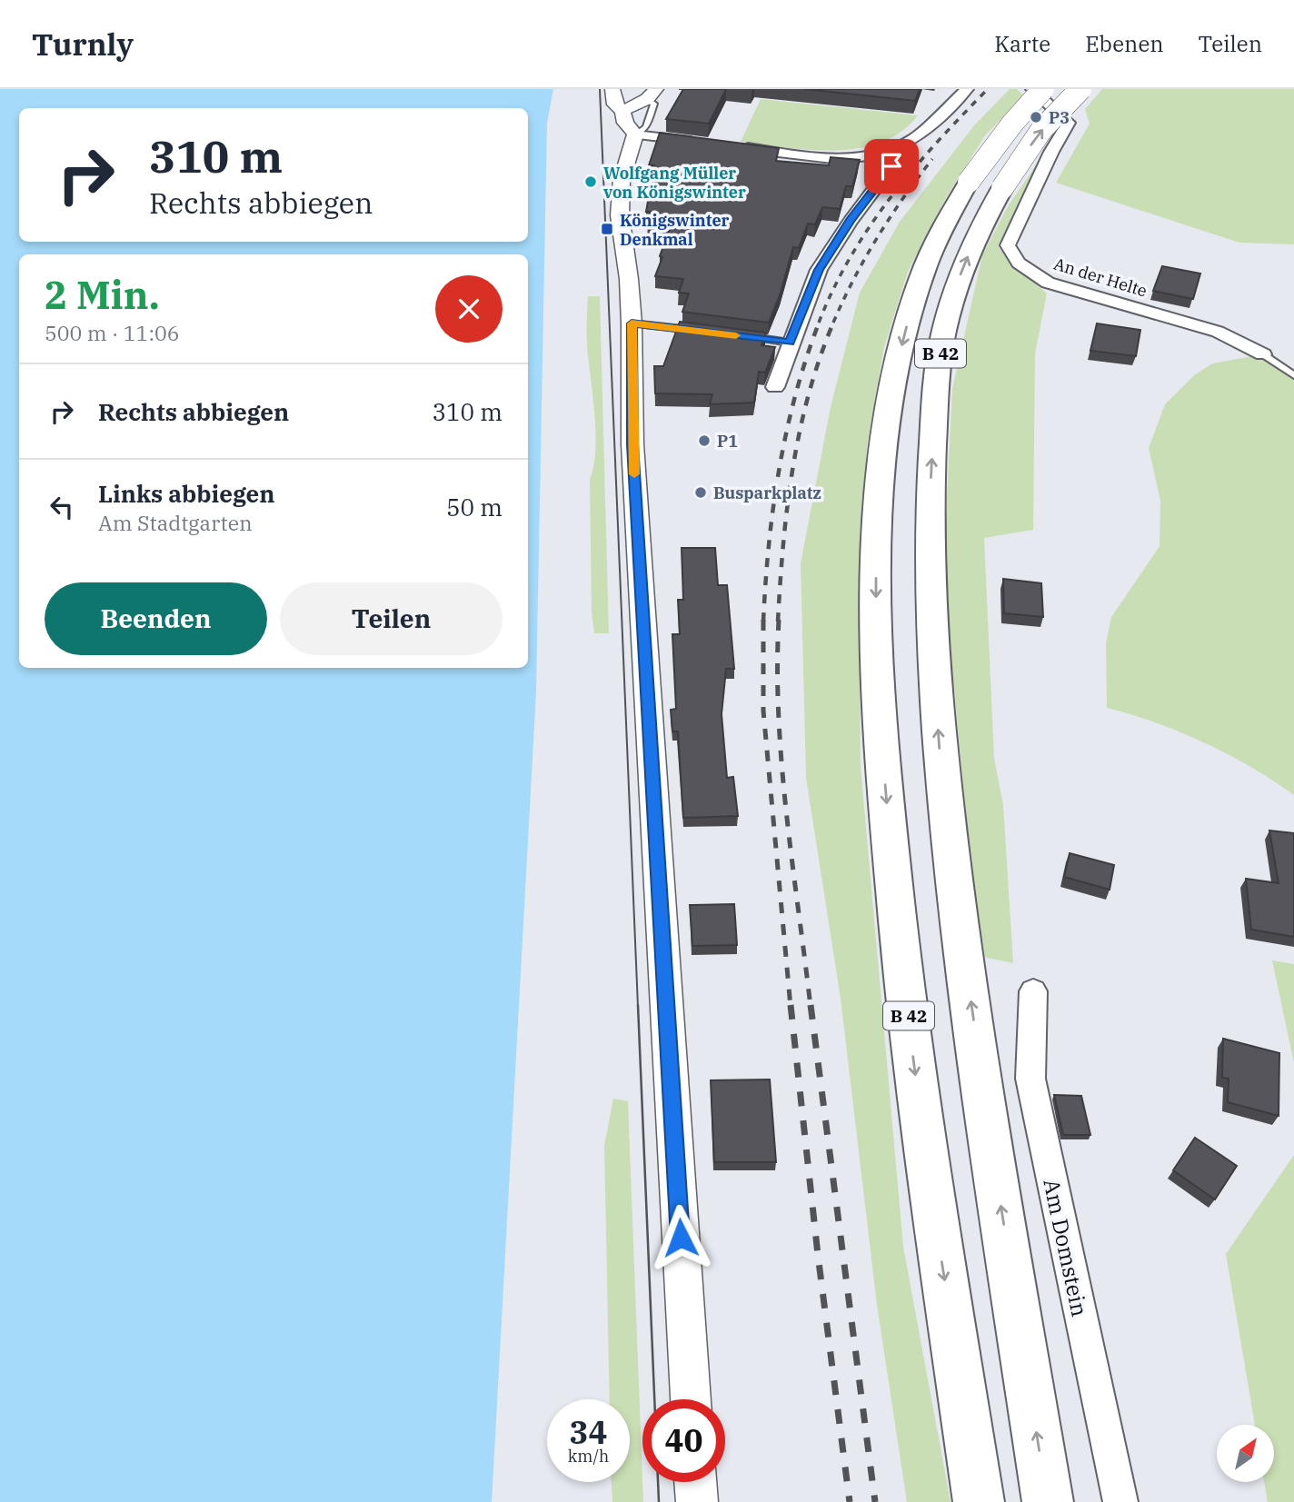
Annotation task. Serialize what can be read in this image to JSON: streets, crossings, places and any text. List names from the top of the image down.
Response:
{
  "streets": {
    "highway": ["B 42"],
    "street": ["An der Helte", "Am Domstein"]
  },
  "places": {
    "other": [
      "P3",
      "Wolfgang Müller von Königswinter",
      "P1",
      "Busparkplatz"
    ],
    "transit": ["Königswinter Denkmal"]
  },
  "north": "top right",
  "page": {
    "header": "Turnly",
    "nav": ["Karte", "Ebenen", "Teilen"],
    "turn": ["310 m", "Rechts abbiegen"],
    "heading": ["2 Min.", "500 m · 11:06"],
    "list": [
      {
        "name": "Rechts abbiegen",
        "value": "310 m"
      },
      {
        "name": "Links abbiegen",
        "note": "Am Stadtgarten",
        "value": "50 m"
      }
    ],
    "buttons": ["Beenden", "Teilen"],
    "speed": "34 km/h",
    "limit": "40"
  }
}
